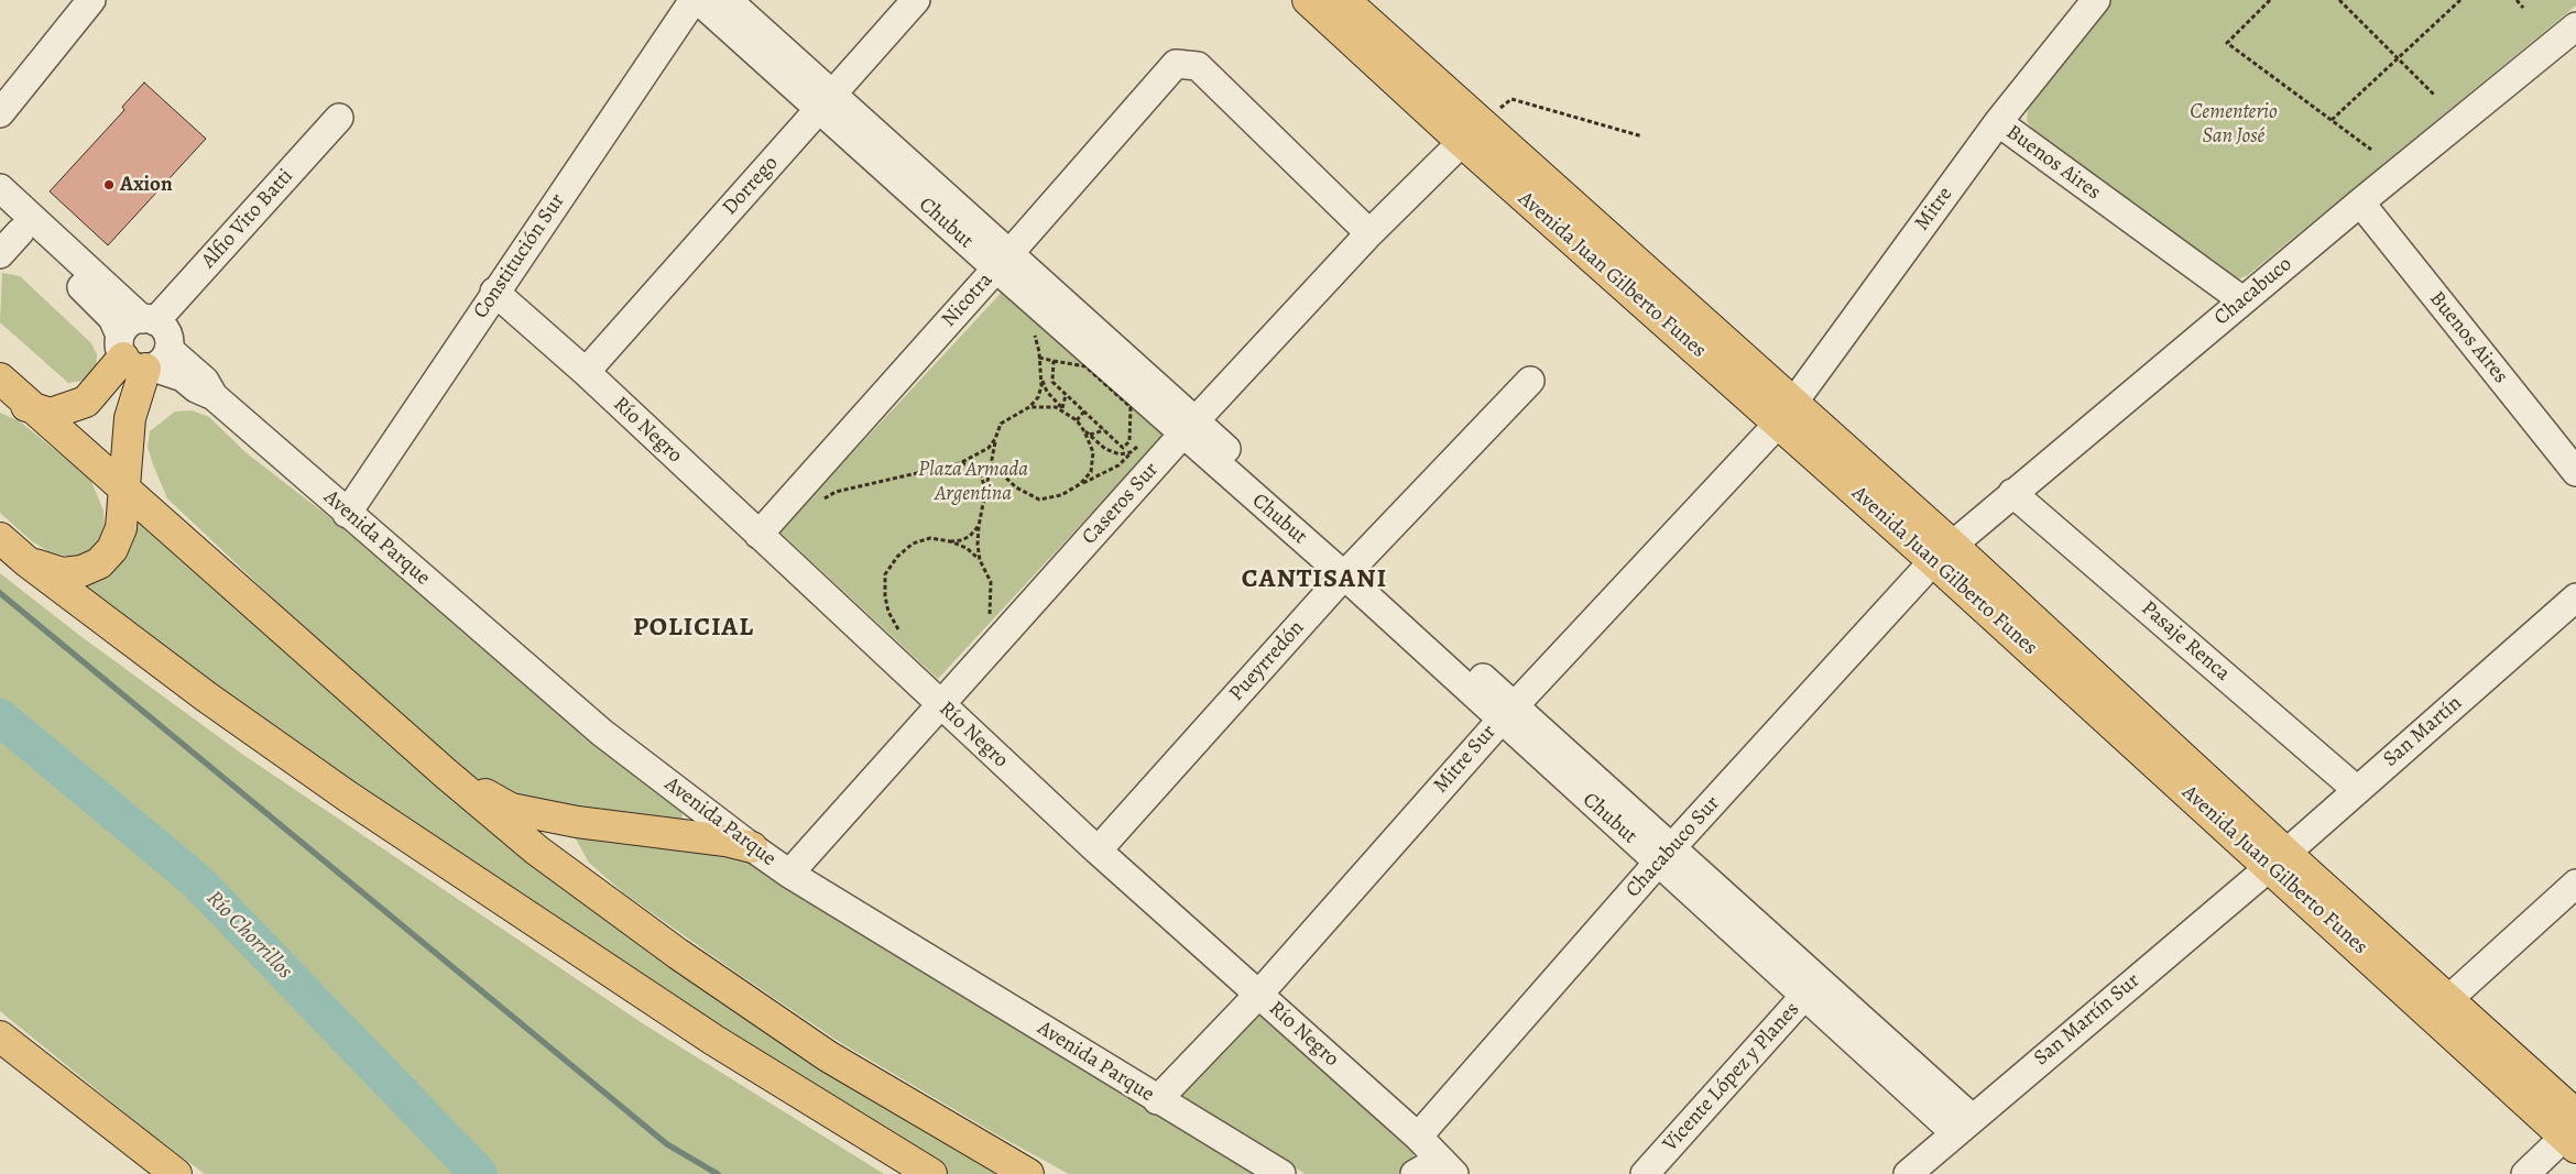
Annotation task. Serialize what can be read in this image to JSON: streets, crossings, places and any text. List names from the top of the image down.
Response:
{
  "streets": {
    "main road": ["Avenida Juan Gilberto Funes"],
    "street": [
      "Buenos Aires",
      "Dorrego",
      "Mitre",
      "Alfio Vito Batti",
      "Chubut",
      "Constitución Sur",
      "Chacabuco",
      "Nicotra",
      "Río Negro",
      "Caseros Sur",
      "Avenida Parque",
      "Pasaje Renca",
      "Pueyrredón",
      "San Martín",
      "Mitre Sur",
      "Chacabuco Sur",
      "San Martín Sur",
      "Vicente López y Planes"
    ]
  },
  "crossings": [
    ["Buenos Aires", "Mitre"],
    ["Buenos Aires", "Chacabuco"],
    ["Dorrego", "Chubut"],
    ["Dorrego", "Río Negro"],
    ["Mitre", "Avenida Juan Gilberto Funes"],
    ["Mitre", "Mitre Sur"],
    ["Alfio Vito Batti", "Avenida Parque"],
    ["Chubut", "Constitución Sur"],
    ["Chubut", "Nicotra"],
    ["Chubut", "Caseros Sur"],
    ["Chubut", "Pueyrredón"],
    ["Chubut", "Mitre Sur"],
    ["Chubut", "Chacabuco Sur"],
    ["Chubut", "San Martín Sur"],
    ["Chubut", "Vicente López y Planes"],
    ["Constitución Sur", "Río Negro"],
    ["Constitución Sur", "Avenida Parque"],
    ["Avenida Juan Gilberto Funes", "Chacabuco"],
    ["Avenida Juan Gilberto Funes", "Caseros Sur"],
    ["Avenida Juan Gilberto Funes", "San Martín"],
    ["Avenida Juan Gilberto Funes", "Mitre Sur"],
    ["Avenida Juan Gilberto Funes", "Chacabuco Sur"],
    ["Avenida Juan Gilberto Funes", "San Martín Sur"],
    ["Chacabuco", "Pasaje Renca"],
    ["Chacabuco", "Chacabuco Sur"],
    ["Nicotra", "Río Negro"],
    ["Nicotra", "Caseros Sur"],
    ["Río Negro", "Caseros Sur"],
    ["Río Negro", "Pueyrredón"],
    ["Río Negro", "Mitre Sur"],
    ["Río Negro", "Chacabuco Sur"],
    ["Caseros Sur", "Avenida Parque"],
    ["Avenida Parque", "Mitre Sur"],
    ["Pasaje Renca", "San Martín"],
    ["San Martín", "San Martín Sur"]
  ],
  "districts": ["CANTISANI", "POLICIAL"],
  "water": ["Río Chorrillos"],
  "parks": ["Cementerio San José", "Plaza Armada Argentina"],
  "places": ["Axion"]
}
